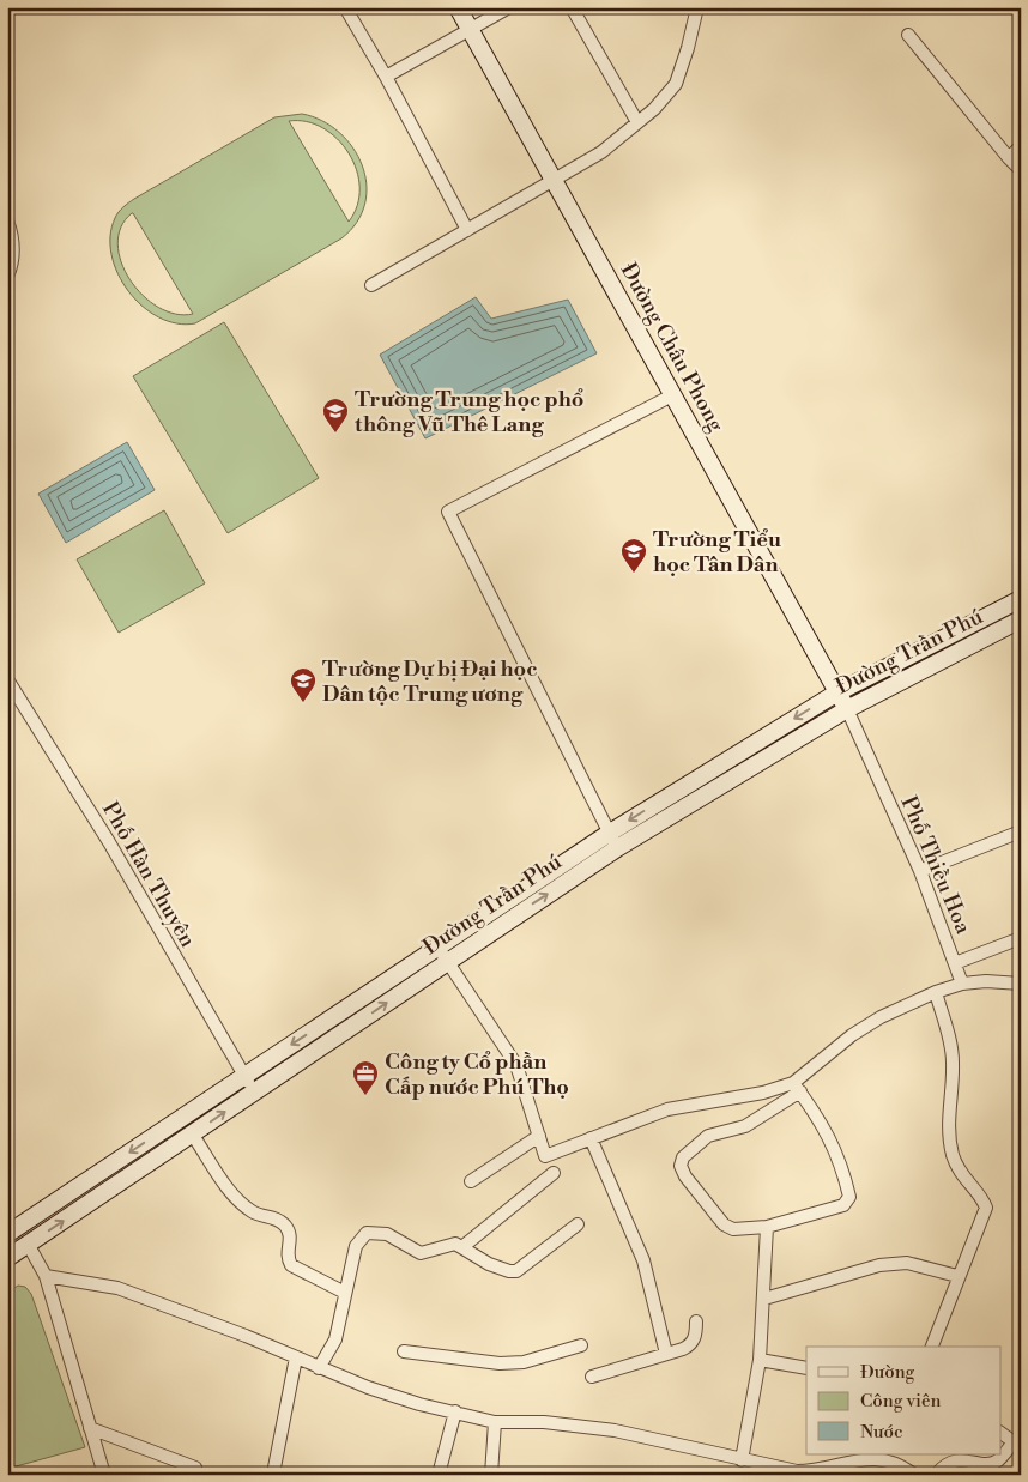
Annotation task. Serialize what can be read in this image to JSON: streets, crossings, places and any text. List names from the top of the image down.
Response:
{
  "streets": {
    "main road": ["Đường Châu Phong", "Đường Trần Phú"],
    "street": ["Phố Thiều Hoa", "Phố Hàn Thuyên"]
  },
  "crossings": [
    ["Đường Châu Phong", "Đường Trần Phú"],
    ["Đường Châu Phong", "Phố Thiều Hoa"],
    ["Đường Trần Phú", "Phố Thiều Hoa"],
    ["Đường Trần Phú", "Phố Hàn Thuyên"]
  ],
  "places": {
    "school or university": ["Trường Trung học phổ thông Vũ Thê Lang", "Trường Tiểu học Tân Dân", "Trường Dự bị Đại học Dân tộc Trung ương"],
    "office": ["Công ty Cổ phần Cấp nước Phú Thọ"]
  },
  "legend": ["Đường", "Công viên", "Nước"]
}
